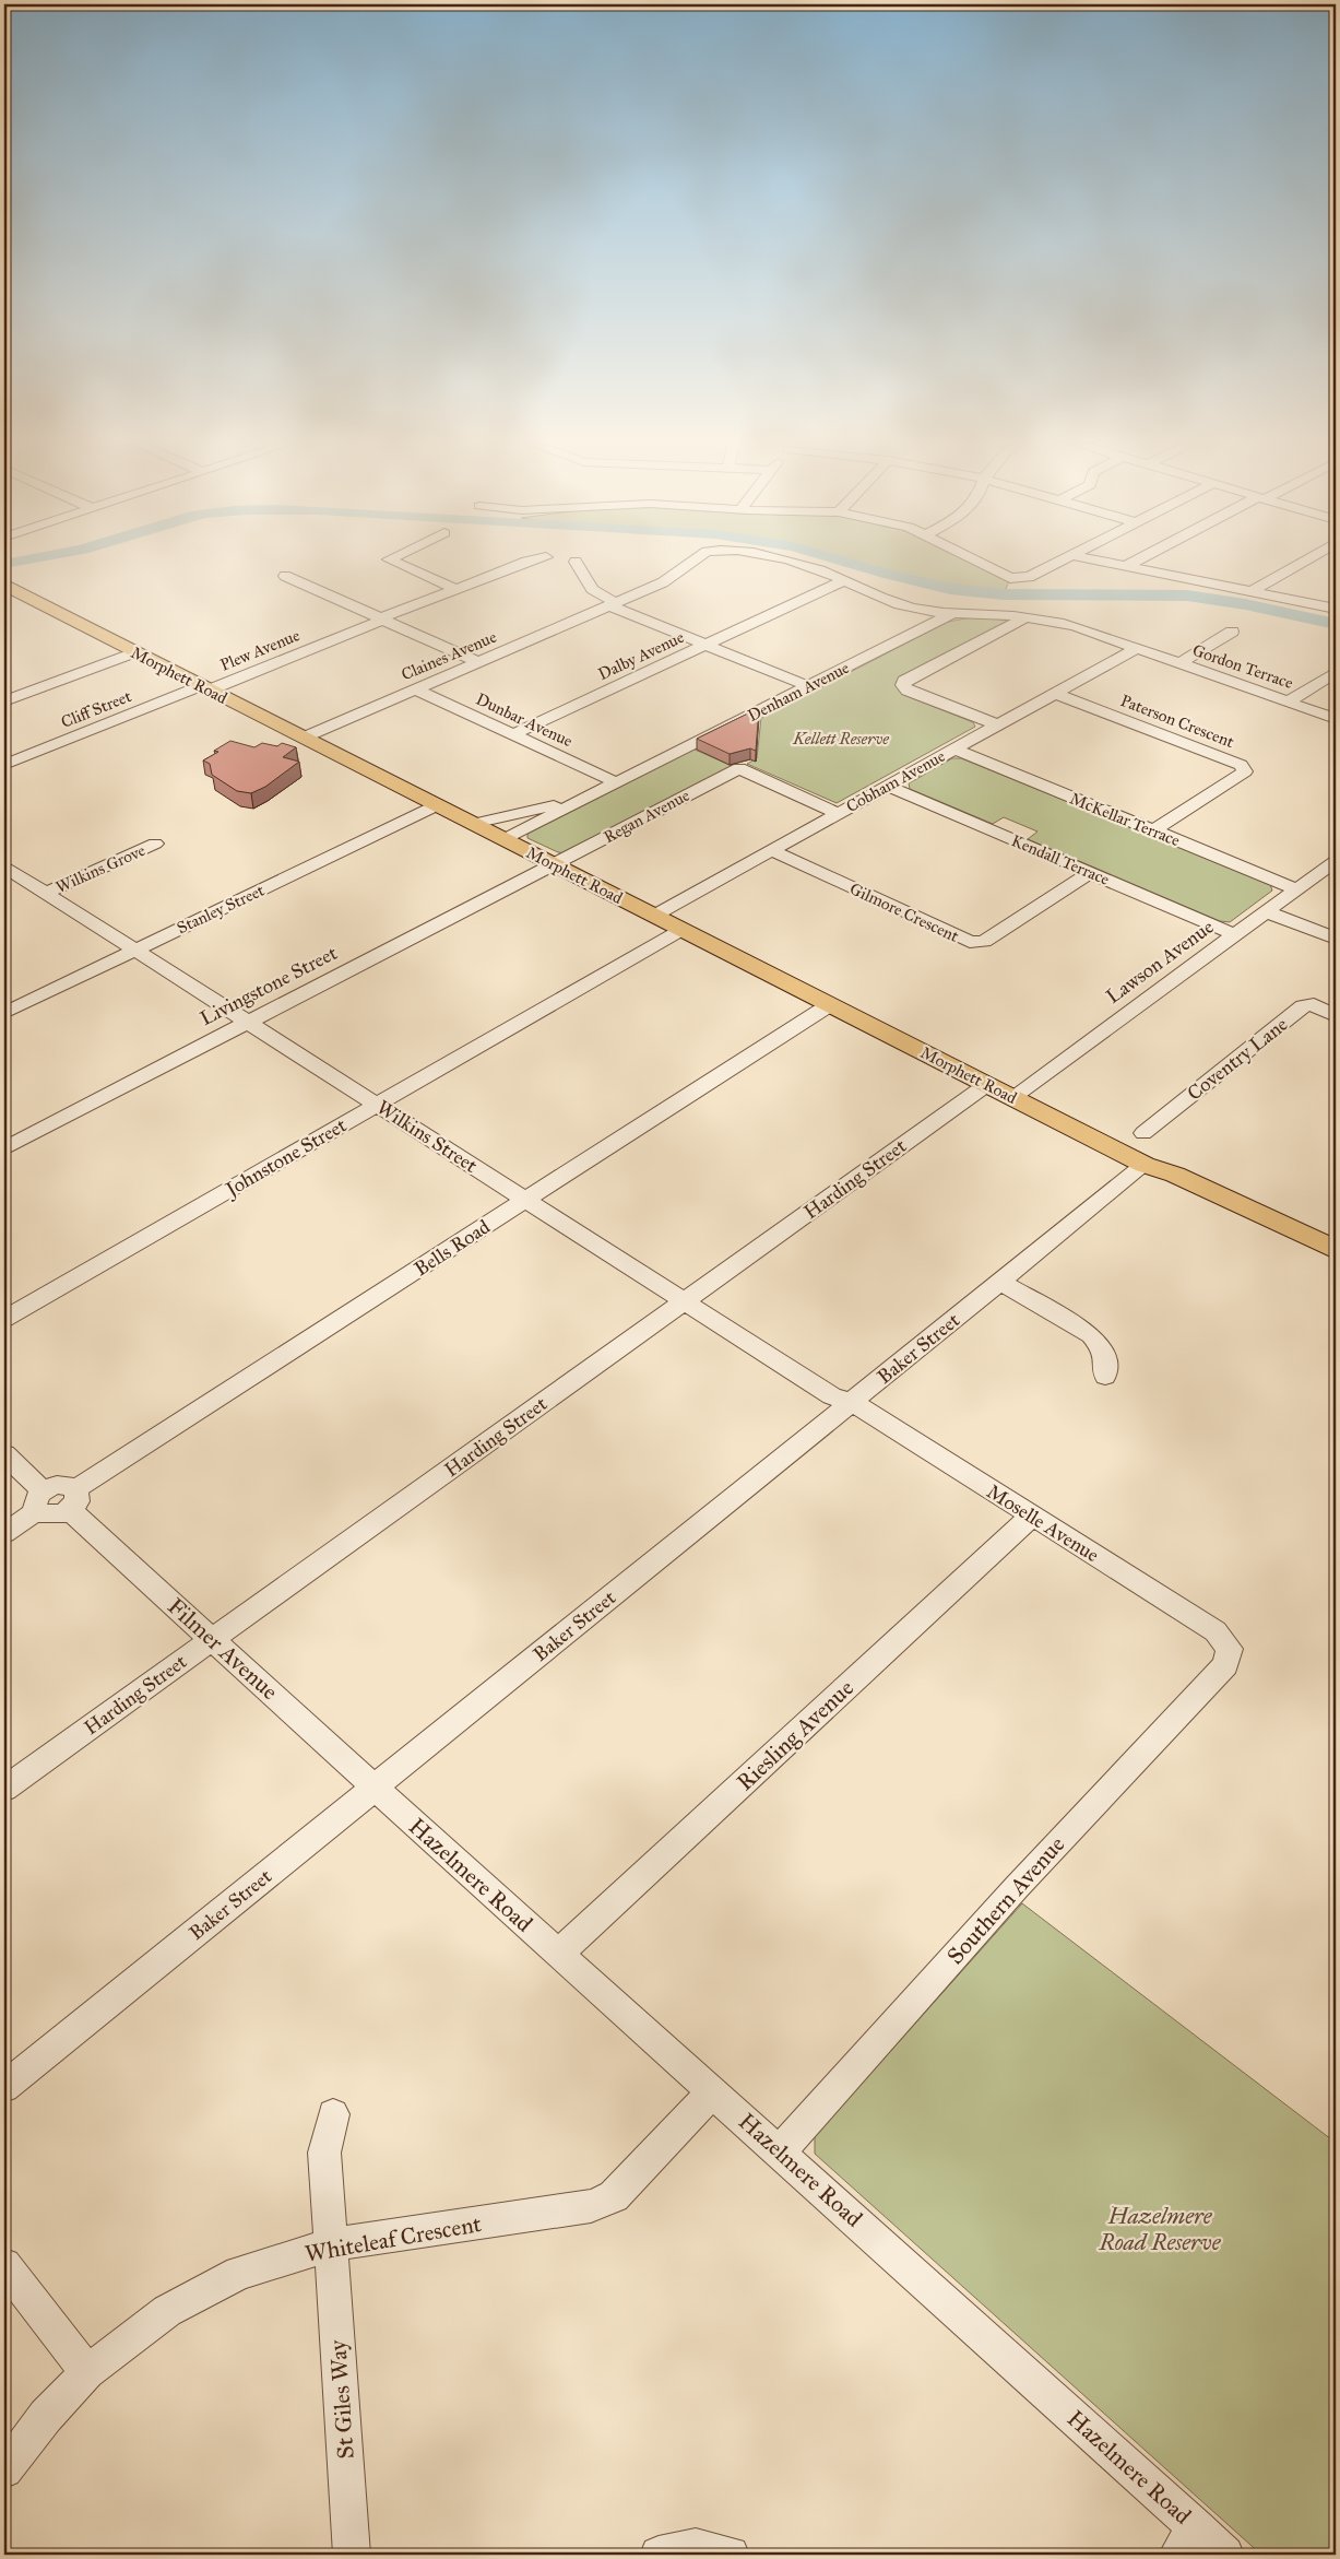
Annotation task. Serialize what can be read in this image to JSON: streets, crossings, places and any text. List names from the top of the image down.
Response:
{
  "streets": {
    "main road": ["Morphett Road"],
    "street": [
      "Plew Avenue",
      "Claines Avenue",
      "Dalby Avenue",
      "Gordon Terrace",
      "Denham Avenue",
      "Cliff Street",
      "Dunbar Avenue",
      "Paterson Crescent",
      "Cobham Avenue",
      "Regan Avenue",
      "McKellar Terrace",
      "Kendall Terrace",
      "Wilkins Grove",
      "Stanley Street",
      "Gilmore Crescent",
      "Lawson Avenue",
      "Livingstone Street",
      "Coventry Lane",
      "Wilkins Street",
      "Johnstone Street",
      "Harding Street",
      "Bells Road",
      "Baker Street",
      "Moselle Avenue",
      "Filmer Avenue",
      "Riesling Avenue",
      "Hazelmere Road",
      "Southern Avenue",
      "Whiteleaf Crescent",
      "St Giles Way"
    ]
  },
  "crossings": [
    ["Plew Avenue", "Morphett Road"],
    ["Plew Avenue", "Cliff Street"],
    ["Claines Avenue", "Morphett Road"],
    ["Claines Avenue", "Dunbar Avenue"],
    ["Dalby Avenue", "Gordon Terrace"],
    ["Dalby Avenue", "Dunbar Avenue"],
    ["Gordon Terrace", "Denham Avenue"],
    ["Gordon Terrace", "Cobham Avenue"],
    ["Morphett Road", "Denham Avenue"],
    ["Morphett Road", "Cliff Street"],
    ["Morphett Road", "Cobham Avenue"],
    ["Morphett Road", "Regan Avenue"],
    ["Morphett Road", "Stanley Street"],
    ["Morphett Road", "Lawson Avenue"],
    ["Morphett Road", "Livingstone Street"],
    ["Morphett Road", "Johnstone Street"],
    ["Morphett Road", "Harding Street"],
    ["Morphett Road", "Bells Road"],
    ["Morphett Road", "Baker Street"],
    ["Denham Avenue", "Dunbar Avenue"],
    ["Paterson Crescent", "Cobham Avenue"],
    ["Paterson Crescent", "McKellar Terrace"],
    ["Cobham Avenue", "Regan Avenue"],
    ["Cobham Avenue", "McKellar Terrace"],
    ["Cobham Avenue", "Kendall Terrace"],
    ["Cobham Avenue", "Gilmore Crescent"],
    ["Regan Avenue", "Livingstone Street"],
    ["McKellar Terrace", "Lawson Avenue"],
    ["Kendall Terrace", "Gilmore Crescent"],
    ["Kendall Terrace", "Lawson Avenue"],
    ["Wilkins Grove", "Wilkins Street"],
    ["Stanley Street", "Wilkins Street"],
    ["Livingstone Street", "Wilkins Street"],
    ["Wilkins Street", "Johnstone Street"],
    ["Wilkins Street", "Harding Street"],
    ["Wilkins Street", "Bells Road"],
    ["Wilkins Street", "Baker Street"],
    ["Wilkins Street", "Moselle Avenue"],
    ["Harding Street", "Filmer Avenue"],
    ["Bells Road", "Filmer Avenue"],
    ["Baker Street", "Moselle Avenue"],
    ["Baker Street", "Filmer Avenue"],
    ["Baker Street", "Hazelmere Road"],
    ["Moselle Avenue", "Riesling Avenue"],
    ["Moselle Avenue", "Southern Avenue"],
    ["Filmer Avenue", "Hazelmere Road"],
    ["Riesling Avenue", "Hazelmere Road"],
    ["Hazelmere Road", "Southern Avenue"],
    ["Hazelmere Road", "Whiteleaf Crescent"],
    ["Whiteleaf Crescent", "St Giles Way"]
  ],
  "parks": ["Kellett Reserve", "Hazelmere Road Reserve"]
}
